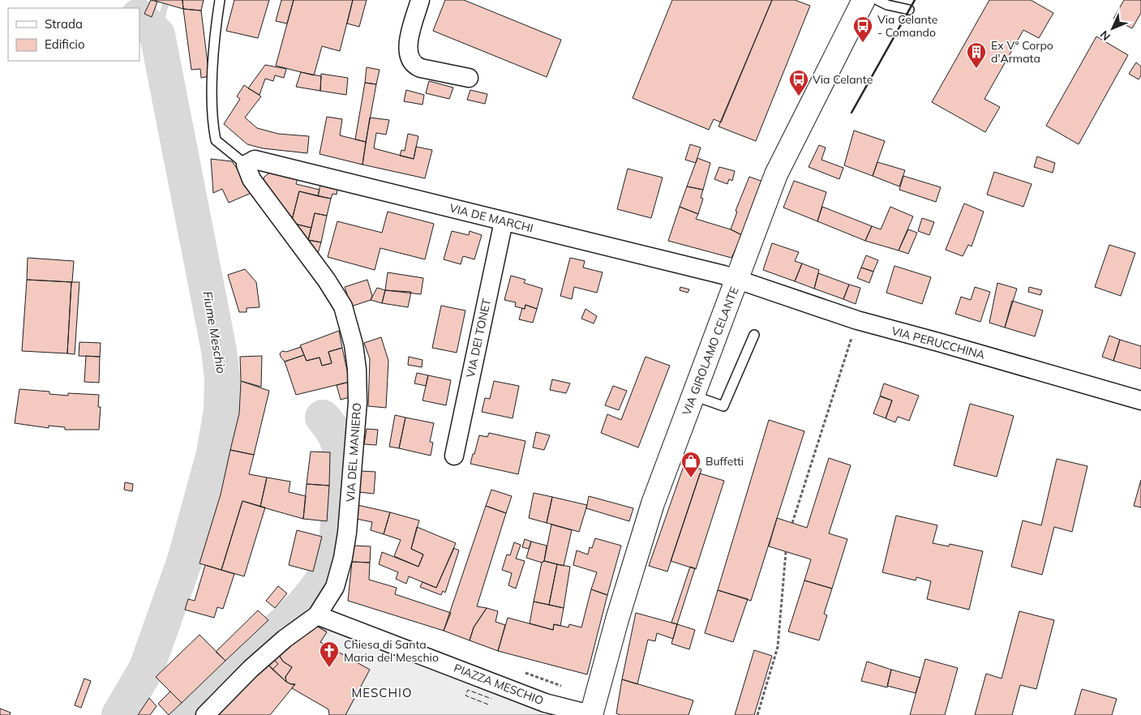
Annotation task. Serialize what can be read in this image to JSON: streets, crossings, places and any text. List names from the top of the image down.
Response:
{
  "streets": {
    "main road": ["VIA GIROLAMO CELANTE"],
    "street": [
      "VIA DE MARCHI",
      "VIA DEI TONET",
      "VIA PERUCCHINA",
      "VIA DEL MANIERO",
      "PIAZZA MESCHIO"
    ]
  },
  "crossings": [
    ["VIA DE MARCHI", "VIA DEI TONET"],
    ["VIA DE MARCHI", "VIA PERUCCHINA"],
    ["VIA DE MARCHI", "VIA GIROLAMO CELANTE"],
    ["VIA DE MARCHI", "VIA DEL MANIERO"],
    ["VIA PERUCCHINA", "VIA GIROLAMO CELANTE"],
    ["VIA GIROLAMO CELANTE", "PIAZZA MESCHIO"],
    ["VIA DEL MANIERO", "PIAZZA MESCHIO"]
  ],
  "districts": ["MESCHIO"],
  "water": ["Fiume Meschio"],
  "places": {
    "bus stop": ["Via Celante - Comando", "Via Celante"],
    "building": ["Ex V° Corpo d'Armata"],
    "shop": ["Buffetti"],
    "church": ["Chiesa di Santa Maria del Meschio"]
  },
  "legend": ["Strada", "Edificio"],
  "north": "bottom left"
}
